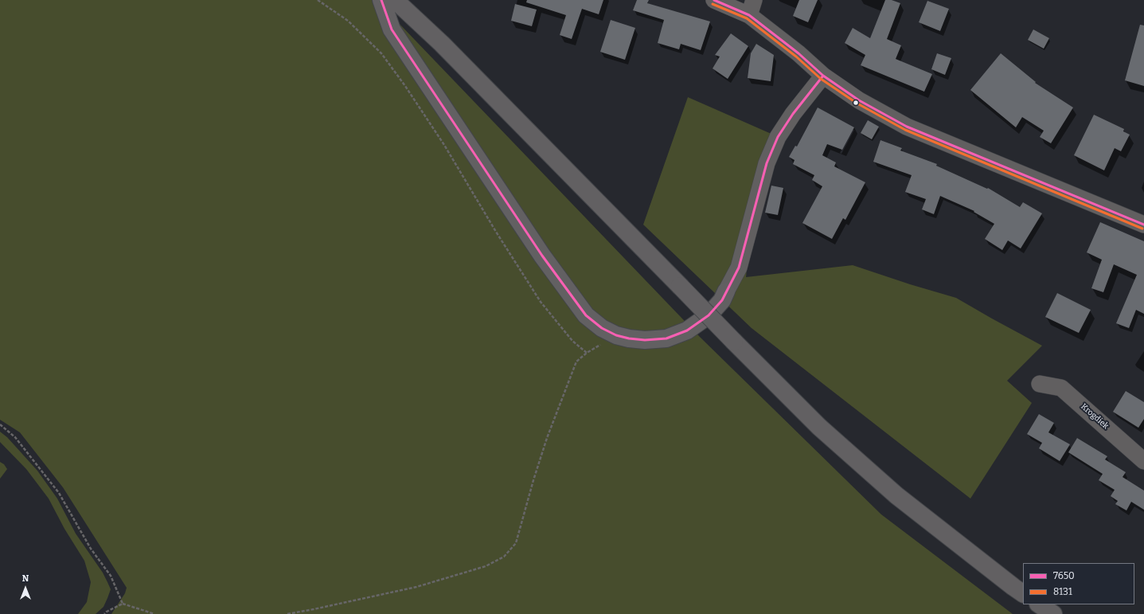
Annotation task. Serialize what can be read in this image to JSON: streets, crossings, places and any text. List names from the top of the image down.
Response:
{
  "streets": {
    "street": ["Krogdiek"]
  },
  "lines": ["transit line 7650", "transit line 8131"],
  "legend": ["7650", "8131"],
  "north": "top"
}
